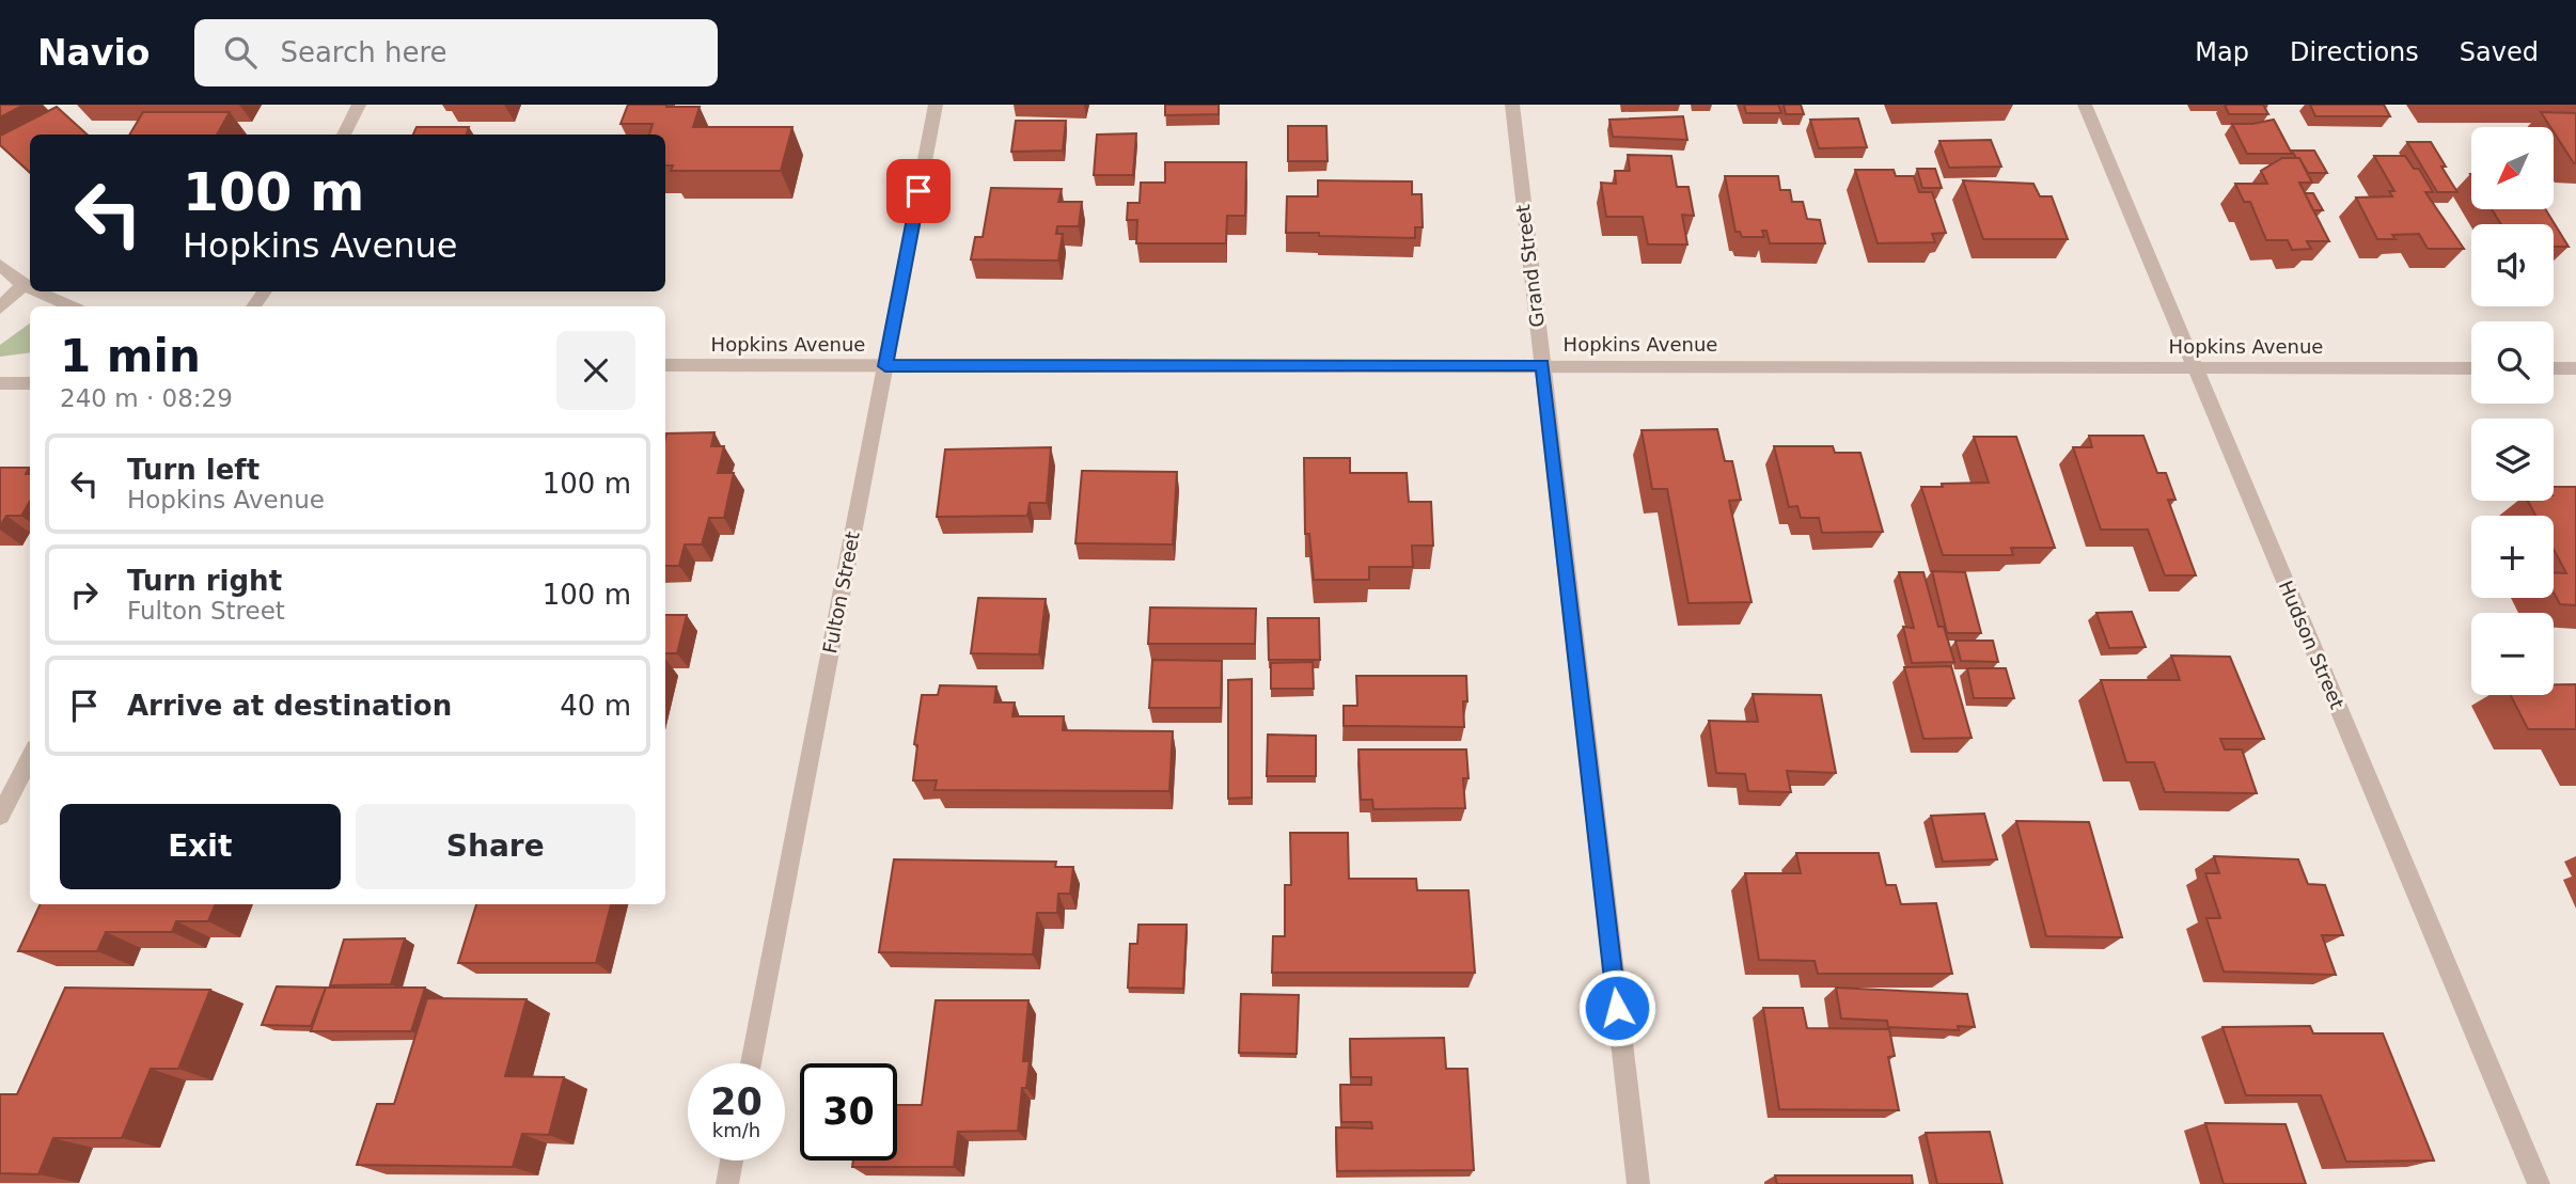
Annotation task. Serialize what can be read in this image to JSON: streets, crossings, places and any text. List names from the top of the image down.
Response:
{
  "streets": {
    "street": [
      "Grand Street",
      "Hopkins Avenue",
      "Fulton Street",
      "Hudson Street"
    ]
  },
  "crossings": [
    ["Grand Street", "Hopkins Avenue"],
    ["Hopkins Avenue", "Fulton Street"],
    ["Hopkins Avenue", "Hudson Street"]
  ],
  "north": "bottom left",
  "page": {
    "header": "Navio",
    "search": "Search here",
    "nav": ["Map", "Directions", "Saved"],
    "map_buttons": ["+", "−"],
    "turn": ["100 m", "Hopkins Avenue"],
    "heading": ["1 min", "240 m · 08:29"],
    "list": [
      {
        "name": "Turn left",
        "note": "Hopkins Avenue",
        "value": "100 m"
      },
      {
        "name": "Turn right",
        "note": "Fulton Street",
        "value": "100 m"
      },
      {
        "name": "Arrive at destination",
        "value": "40 m"
      }
    ],
    "buttons": ["Exit", "Share"],
    "speed": "20 km/h",
    "limit": "30"
  }
}
